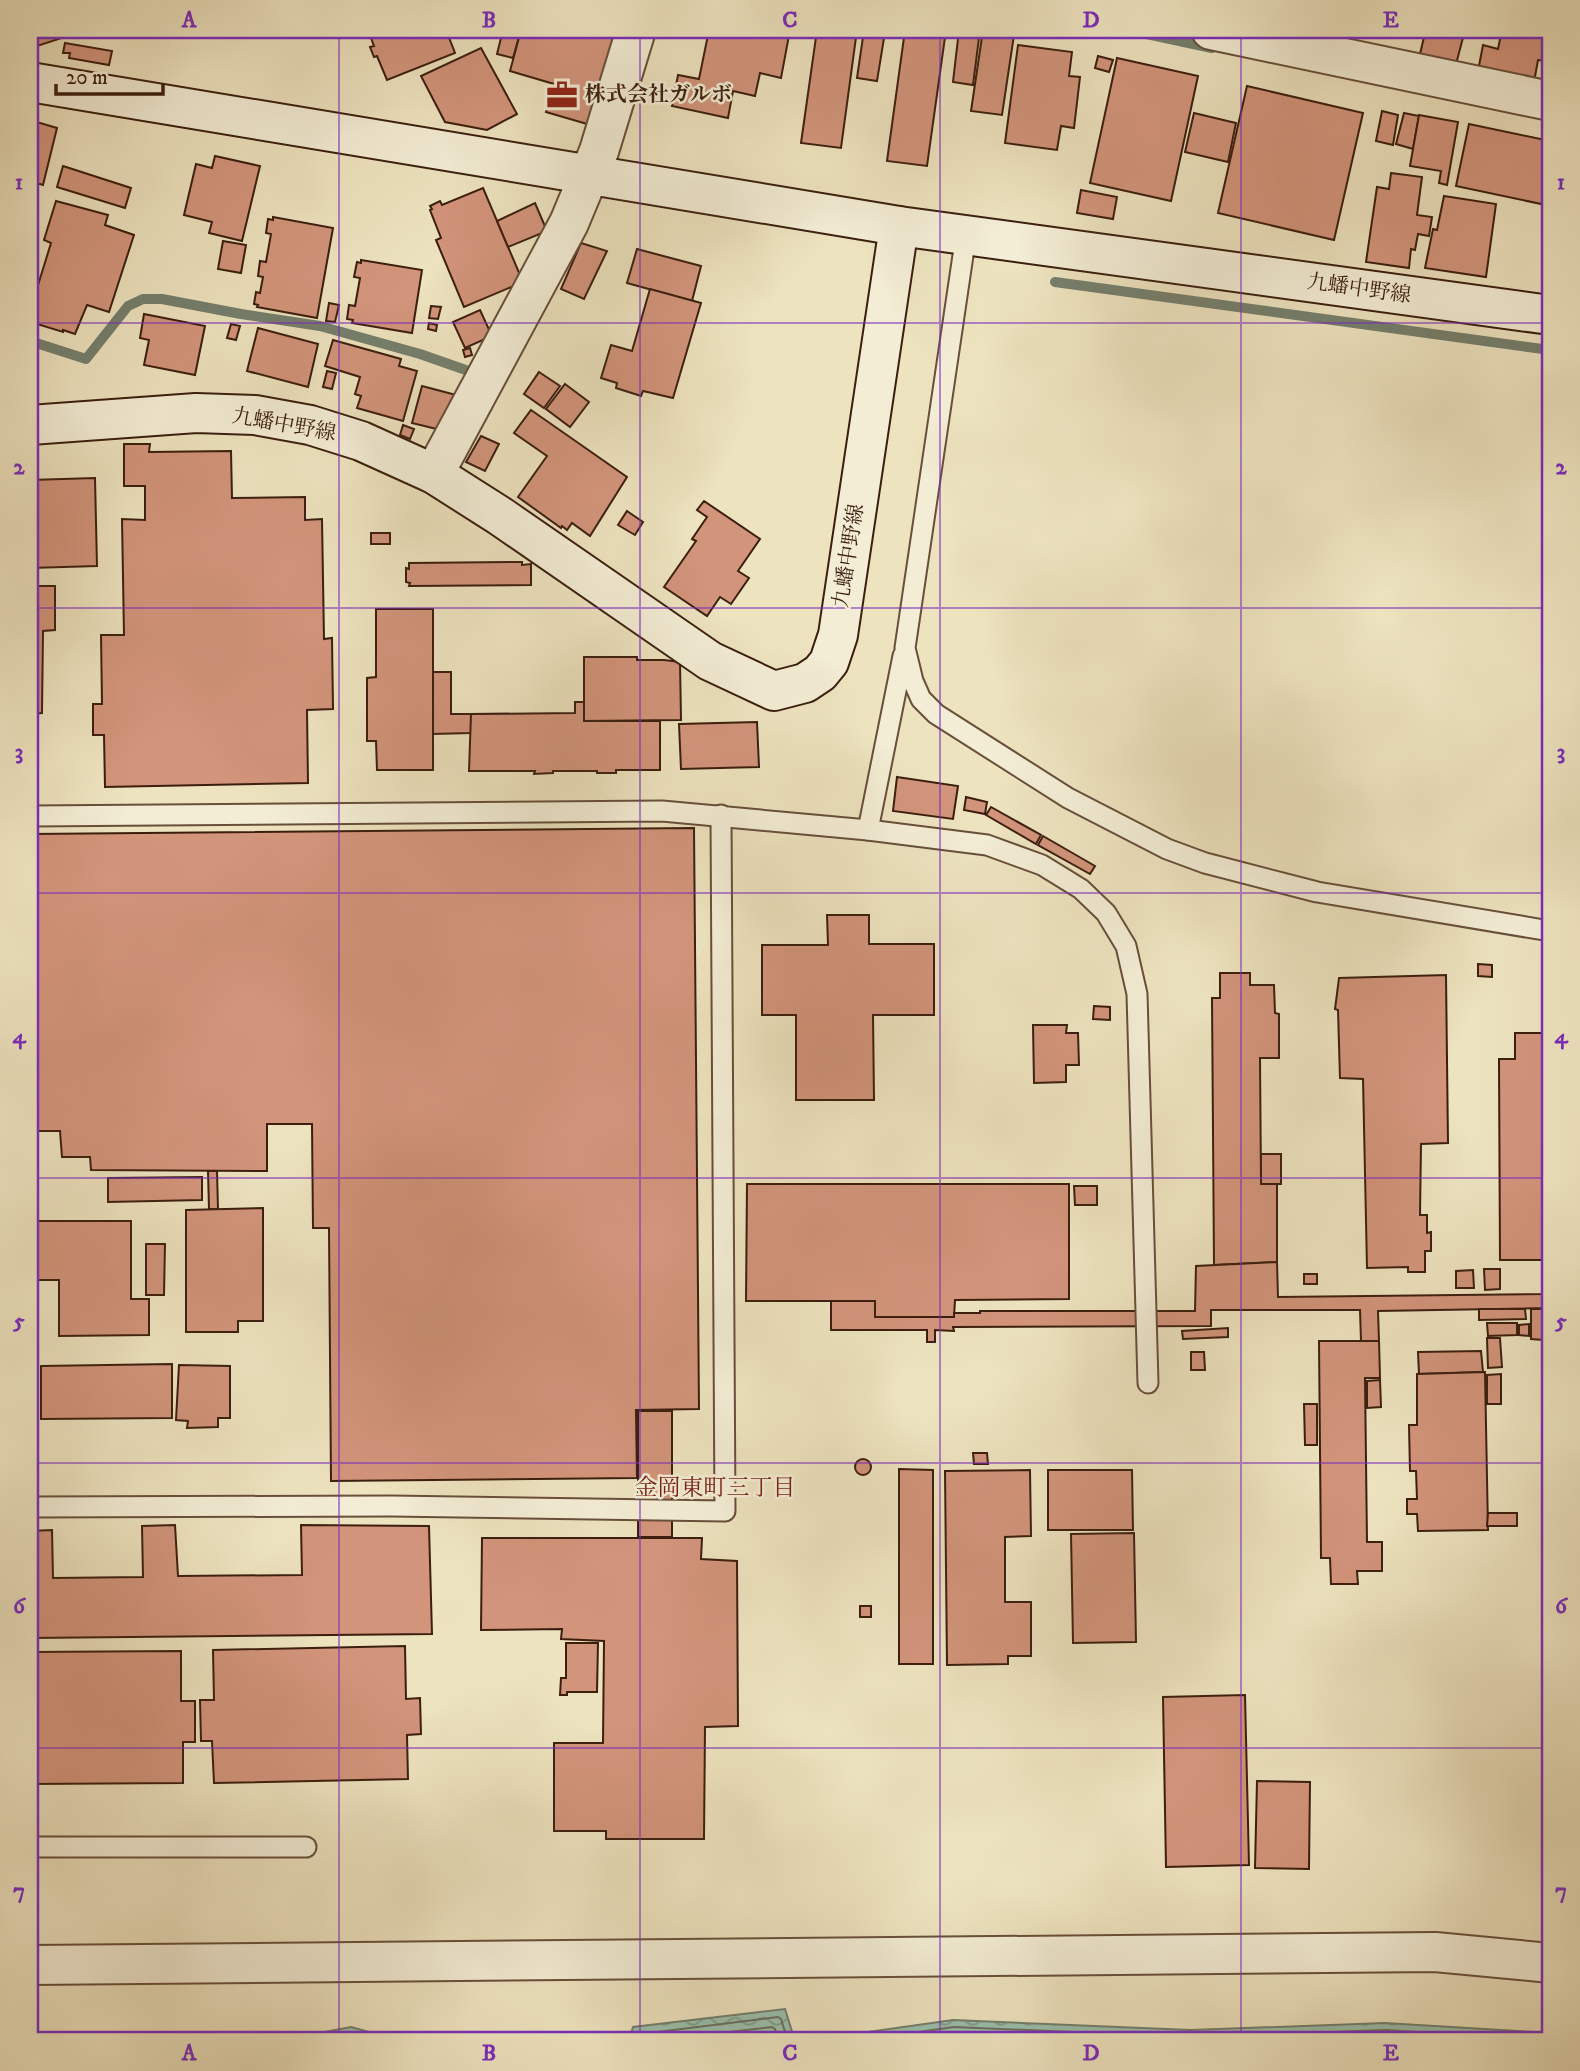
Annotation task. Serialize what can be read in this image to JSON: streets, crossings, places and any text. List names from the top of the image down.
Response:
{
  "streets": {
    "street": ["九蟠中野線"]
  },
  "districts": ["金岡東町三丁目"],
  "places": {
    "office": ["株式会社ガルボ"]
  },
  "scale_bar": "20 m",
  "grid": {
    "columns": [
      "A",
      "B",
      "C",
      "D",
      "E"
    ],
    "rows": [
      "1",
      "2",
      "3",
      "4",
      "5",
      "6",
      "7"
    ]
  }
}
